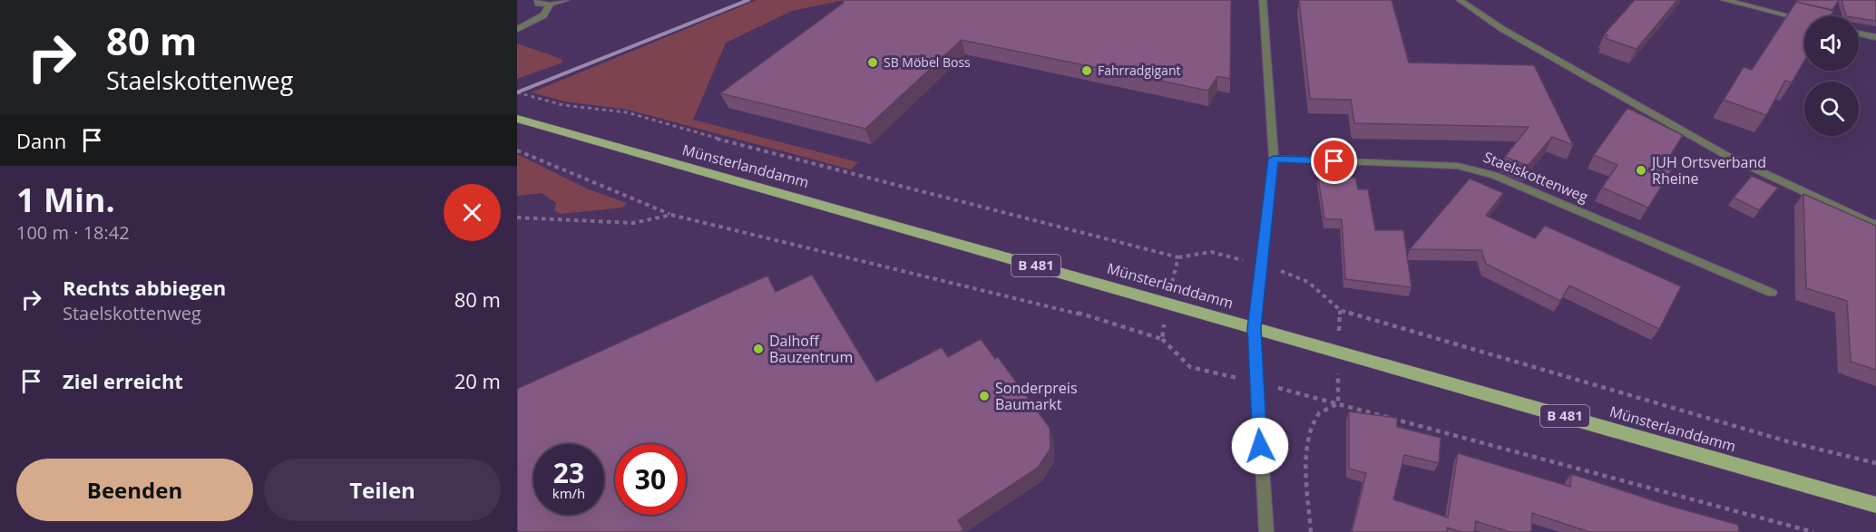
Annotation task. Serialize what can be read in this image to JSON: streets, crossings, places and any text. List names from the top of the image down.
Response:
{
  "streets": {
    "main road": ["Münsterlanddamm", "B 481"],
    "street": ["Staelskottenweg"]
  },
  "places": [
    "SB Möbel Boss",
    "Fahrradgigant",
    "JUH Ortsverband Rheine",
    "Dalhoff Bauzentrum",
    "Sonderpreis Baumarkt"
  ],
  "page": {
    "turn": ["80 m", "Staelskottenweg"],
    "then": "Dann",
    "heading": ["1 Min.", "100 m · 18:42"],
    "list": [
      {
        "name": "Rechts abbiegen",
        "note": "Staelskottenweg",
        "value": "80 m"
      },
      {
        "name": "Ziel erreicht",
        "value": "20 m"
      }
    ],
    "speed": "23 km/h",
    "limit": "30",
    "buttons": ["Beenden", "Teilen"]
  }
}
